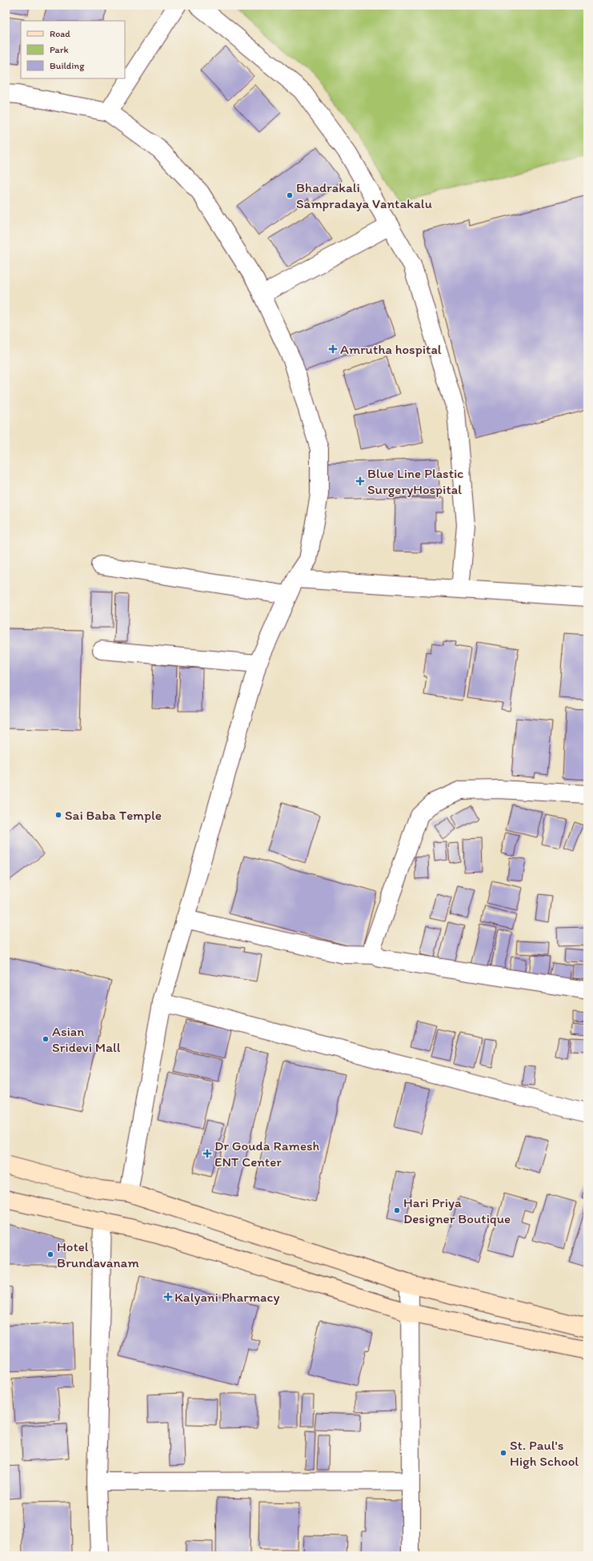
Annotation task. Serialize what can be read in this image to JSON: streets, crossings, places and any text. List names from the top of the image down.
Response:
{
  "places": {
    "other": [
      "Bhadrakali Sampradaya Vantakalu",
      "Sai Baba Temple",
      "Asian Sridevi Mall",
      "Hari Priya Designer Boutique",
      "Hotel Brundavanam",
      "St. Paul's High School"
    ],
    "health": [
      "Amrutha hospital",
      "Blue Line Plastic SurgeryHospital",
      "Dr Gouda Ramesh ENT Center",
      "Kalyani Pharmacy"
    ]
  },
  "legend": ["Road", "Park", "Building"]
}
